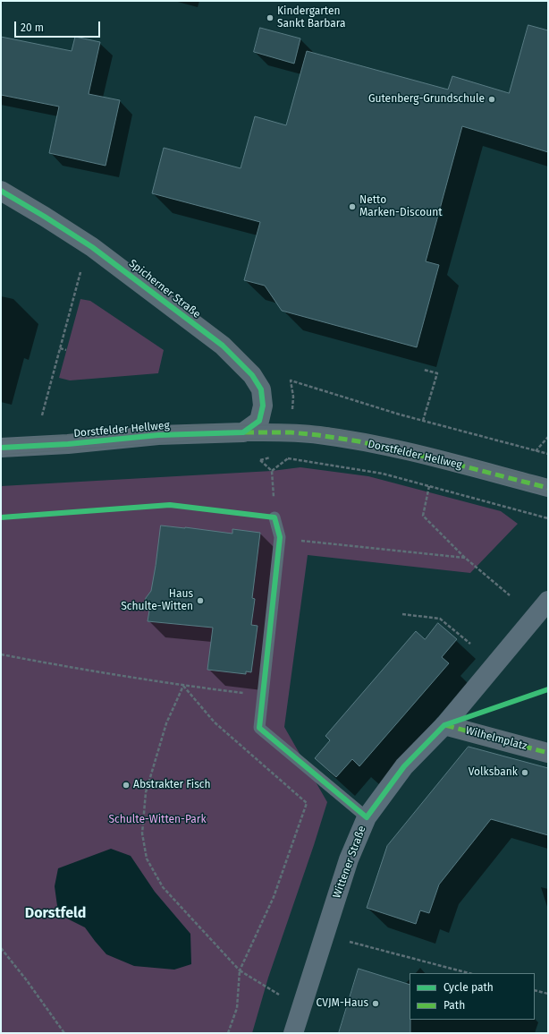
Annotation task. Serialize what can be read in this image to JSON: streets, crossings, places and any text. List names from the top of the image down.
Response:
{
  "streets": {
    "main road": ["Wittener Straße"],
    "street": ["Spicherner Straße", "Dorstfelder Hellweg", "Wilhelmplatz"]
  },
  "crossings": [
    ["Spicherner Straße", "Dorstfelder Hellweg"],
    ["Wilhelmplatz", "Wittener Straße"]
  ],
  "districts": ["Dorstfeld"],
  "parks": ["Schulte-Witten-Park"],
  "places": [
    "Kindergarten Sankt Barbara",
    "Gutenberg-Grundschule",
    "Netto Marken-Discount",
    "Haus Schulte-Witten",
    "Volksbank",
    "Abstrakter Fisch",
    "CVJM-Haus"
  ],
  "legend": ["Cycle path", "Path"],
  "scale_bar": "20 m"
}
